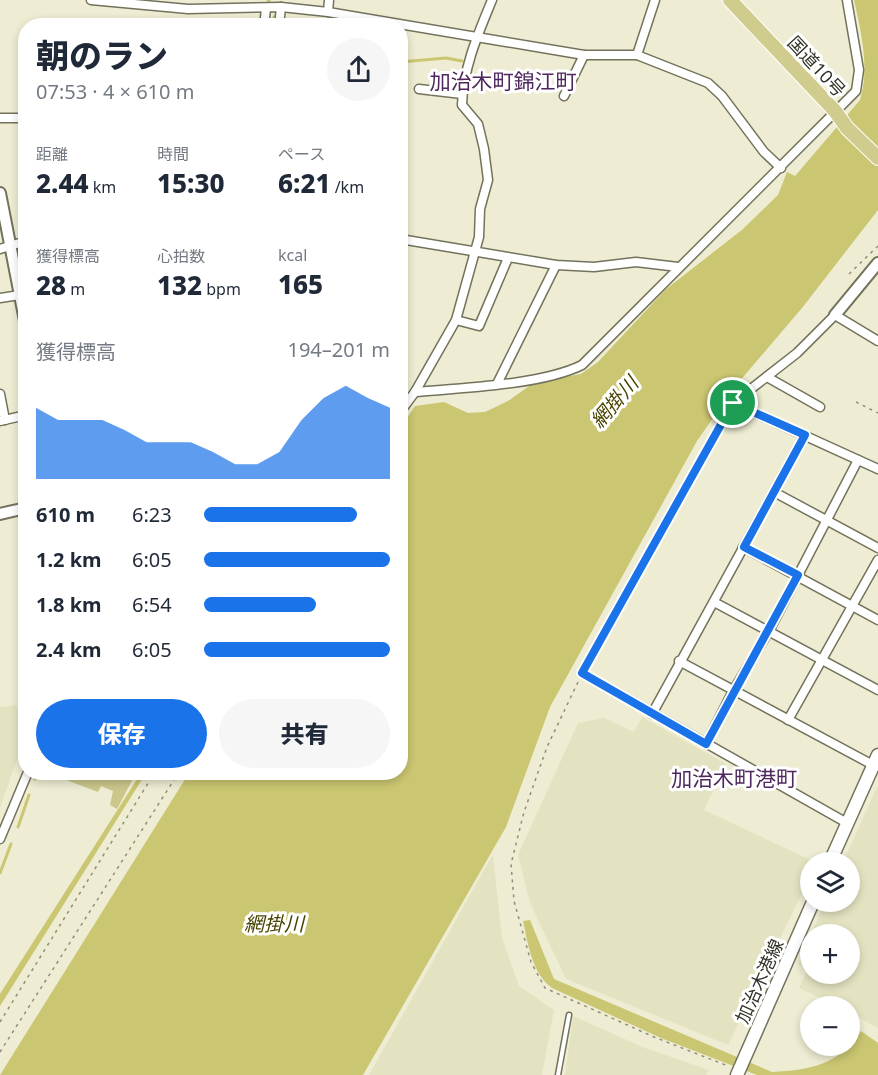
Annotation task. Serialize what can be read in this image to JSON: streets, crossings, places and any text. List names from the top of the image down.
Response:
{
  "streets": {
    "highway": ["国道10号"],
    "main road": ["加治木港線"]
  },
  "districts": ["加治木町錦江町", "加治木町港町"],
  "water": ["網掛川"],
  "page": {
    "heading": ["朝のラン", "07:53 · 4 × 610 m"],
    "stats": [
      ["距離", "2.44 km"],
      ["時間", "15:30"],
      ["ペース", "6:21 /km"],
      ["獲得標高", "28 m"],
      ["心拍数", "132 bpm"],
      ["kcal", "165"]
    ],
    "chart": ["獲得標高", "194–201 m"],
    "list": [
      {
        "name": "610 m",
        "note": "6:23"
      },
      {
        "name": "1.2 km",
        "note": "6:05"
      },
      {
        "name": "1.8 km",
        "note": "6:54"
      },
      {
        "name": "2.4 km",
        "note": "6:05"
      }
    ],
    "buttons": ["保存", "共有"],
    "map_buttons": ["+", "−"]
  }
}
